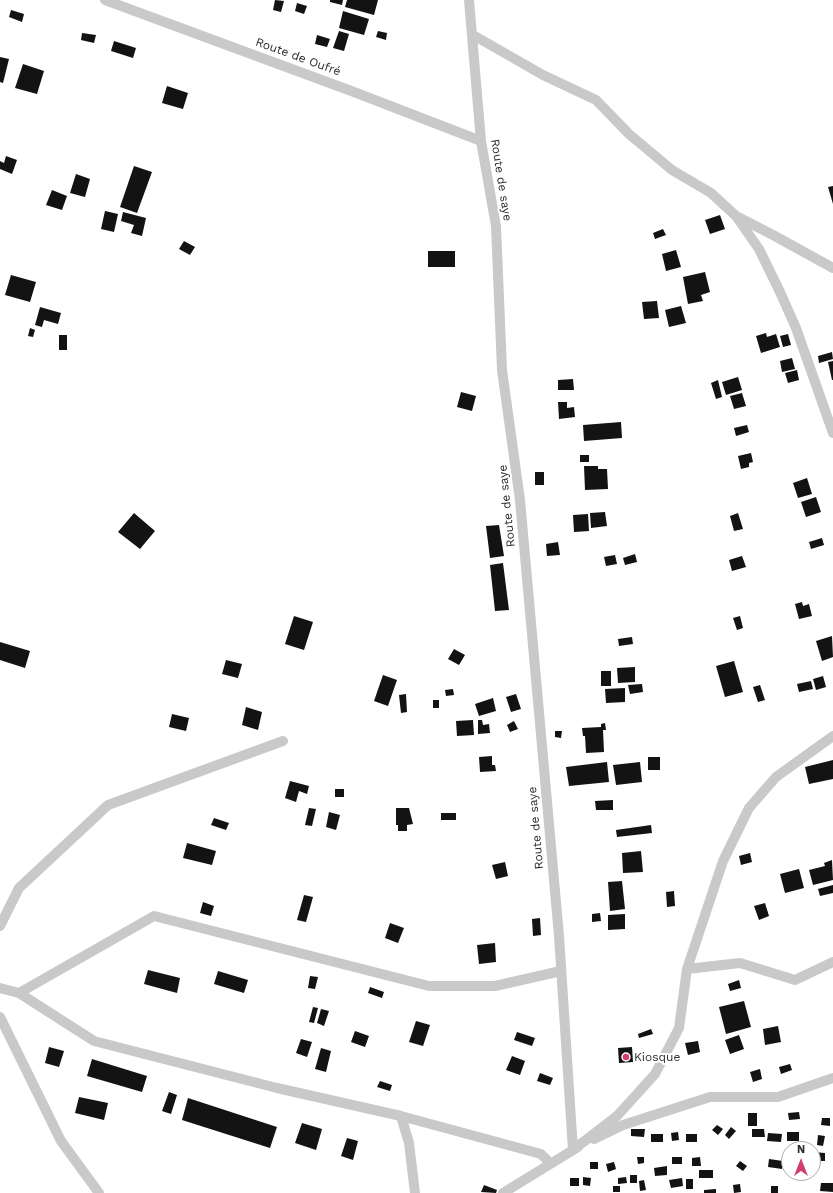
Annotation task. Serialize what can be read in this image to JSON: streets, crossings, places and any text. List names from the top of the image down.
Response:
{
  "streets": {
    "street": ["Route de Oufré", "Route de saye"]
  },
  "crossings": [
    ["Route de Oufré", "Route de saye"]
  ],
  "places": ["Kiosque"],
  "north": "top"
}
